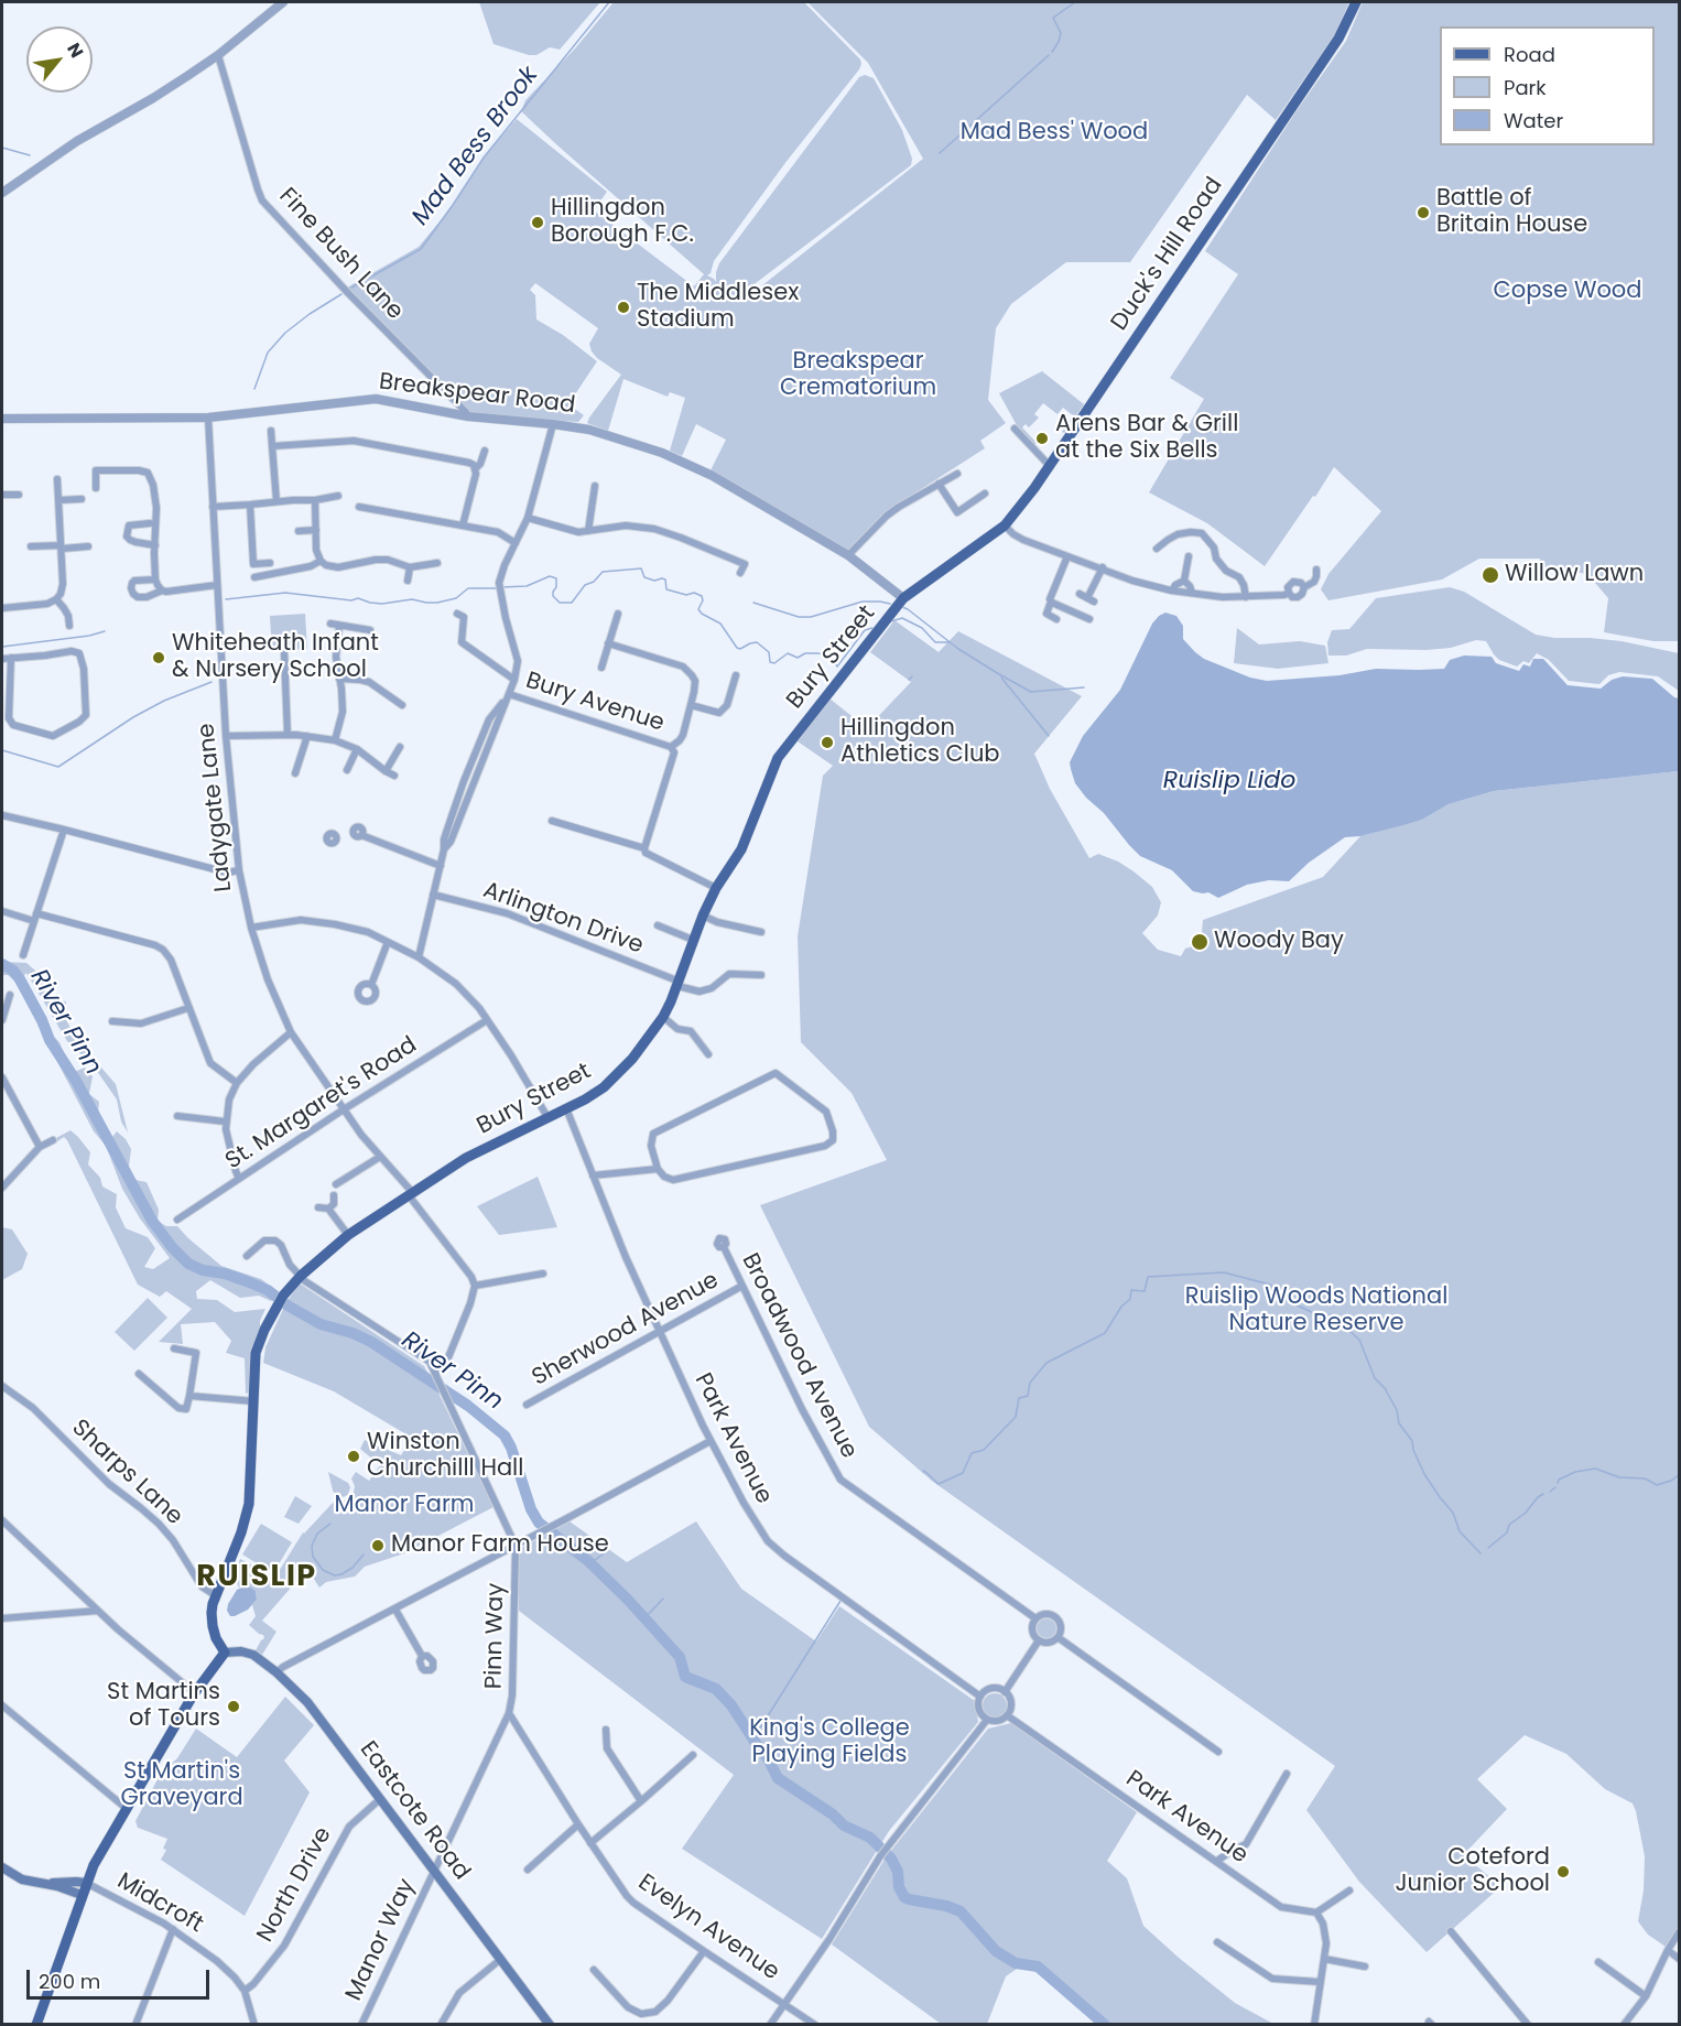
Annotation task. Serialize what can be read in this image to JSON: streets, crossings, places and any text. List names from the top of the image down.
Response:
{
  "streets": {
    "main road": ["Duck's Hill Road", "Bury Street", "Eastcote Road"],
    "street": [
      "Fine Bush Lane",
      "Breakspear Road",
      "Bury Avenue",
      "Ladygate Lane",
      "Arlington Drive",
      "St. Margaret's Road",
      "Sherwood Avenue",
      "Broadwood Avenue",
      "Park Avenue",
      "Sharps Lane",
      "Pinn Way",
      "North Drive",
      "Midcroft",
      "Evelyn Avenue",
      "Manor Way"
    ]
  },
  "crossings": [
    ["Fine Bush Lane", "Breakspear Road"],
    ["Duck's Hill Road", "Bury Street"],
    ["Breakspear Road", "Bury Street"],
    ["Breakspear Road", "Ladygate Lane"],
    ["Bury Street", "Ladygate Lane"],
    ["Bury Street", "Arlington Drive"],
    ["Bury Street", "Park Avenue"],
    ["Bury Street", "Sharps Lane"],
    ["Bury Street", "Pinn Way"],
    ["Bury Street", "Eastcote Road"],
    ["Ladygate Lane", "St. Margaret's Road"],
    ["Sherwood Avenue", "Broadwood Avenue"],
    ["Sherwood Avenue", "Park Avenue"],
    ["Pinn Way", "Eastcote Road"],
    ["Pinn Way", "Evelyn Avenue"],
    ["Pinn Way", "Manor Way"],
    ["Eastcote Road", "North Drive"],
    ["Eastcote Road", "Manor Way"],
    ["North Drive", "Midcroft"]
  ],
  "districts": ["RUISLIP"],
  "water": ["Mad Bess Brook", "Ruislip Lido", "River Pinn"],
  "parks": [
    "Mad Bess' Wood",
    "Copse Wood",
    "Breakspear Crematorium",
    "Ruislip Woods National Nature Reserve",
    "Manor Farm",
    "King's College Playing Fields",
    "St Martin's Graveyard"
  ],
  "places": [
    "Battle of Britain House",
    "Hillingdon Borough F.C.",
    "The Middlesex Stadium",
    "Arens Bar & Grill at the Six Bells",
    "Willow Lawn",
    "Whiteheath Infant & Nursery School",
    "Hillingdon Athletics Club",
    "Woody Bay",
    "Winston Churchilll Hall",
    "Manor Farm House",
    "St Martins of Tours",
    "Coteford Junior School"
  ],
  "legend": ["Road", "Park", "Water"],
  "scale_bar": "200 m",
  "north": "top right"
}
